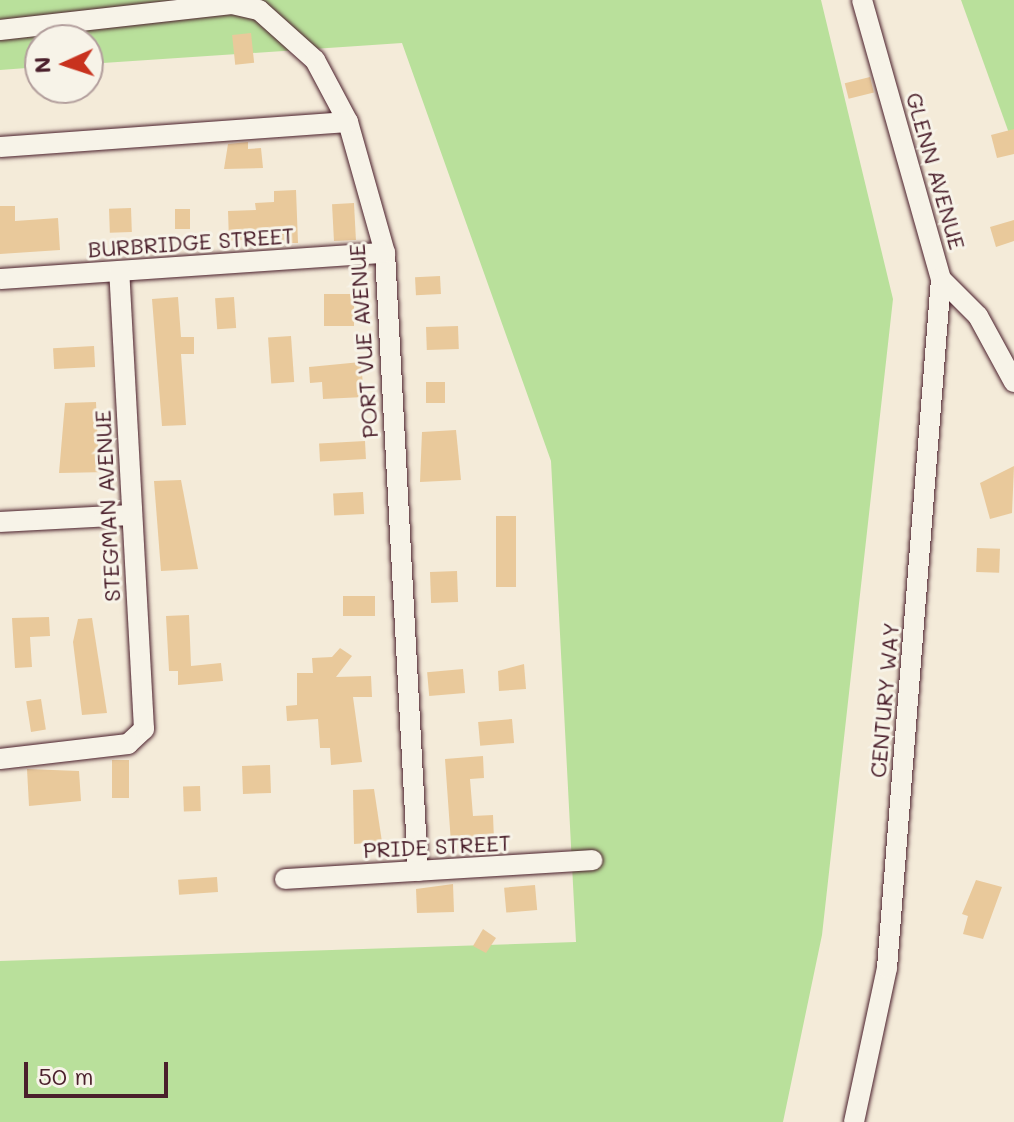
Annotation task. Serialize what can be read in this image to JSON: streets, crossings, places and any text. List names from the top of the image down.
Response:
{
  "streets": {
    "street": [
      "GLENN AVENUE",
      "BURBRIDGE STREET",
      "PORT VUE AVENUE",
      "STEGMAN AVENUE",
      "CENTURY WAY",
      "PRIDE STREET"
    ]
  },
  "crossings": [
    ["GLENN AVENUE", "CENTURY WAY"],
    ["BURBRIDGE STREET", "PORT VUE AVENUE"],
    ["BURBRIDGE STREET", "STEGMAN AVENUE"],
    ["PORT VUE AVENUE", "PRIDE STREET"]
  ],
  "scale_bar": "50 m",
  "north": "left"
}
